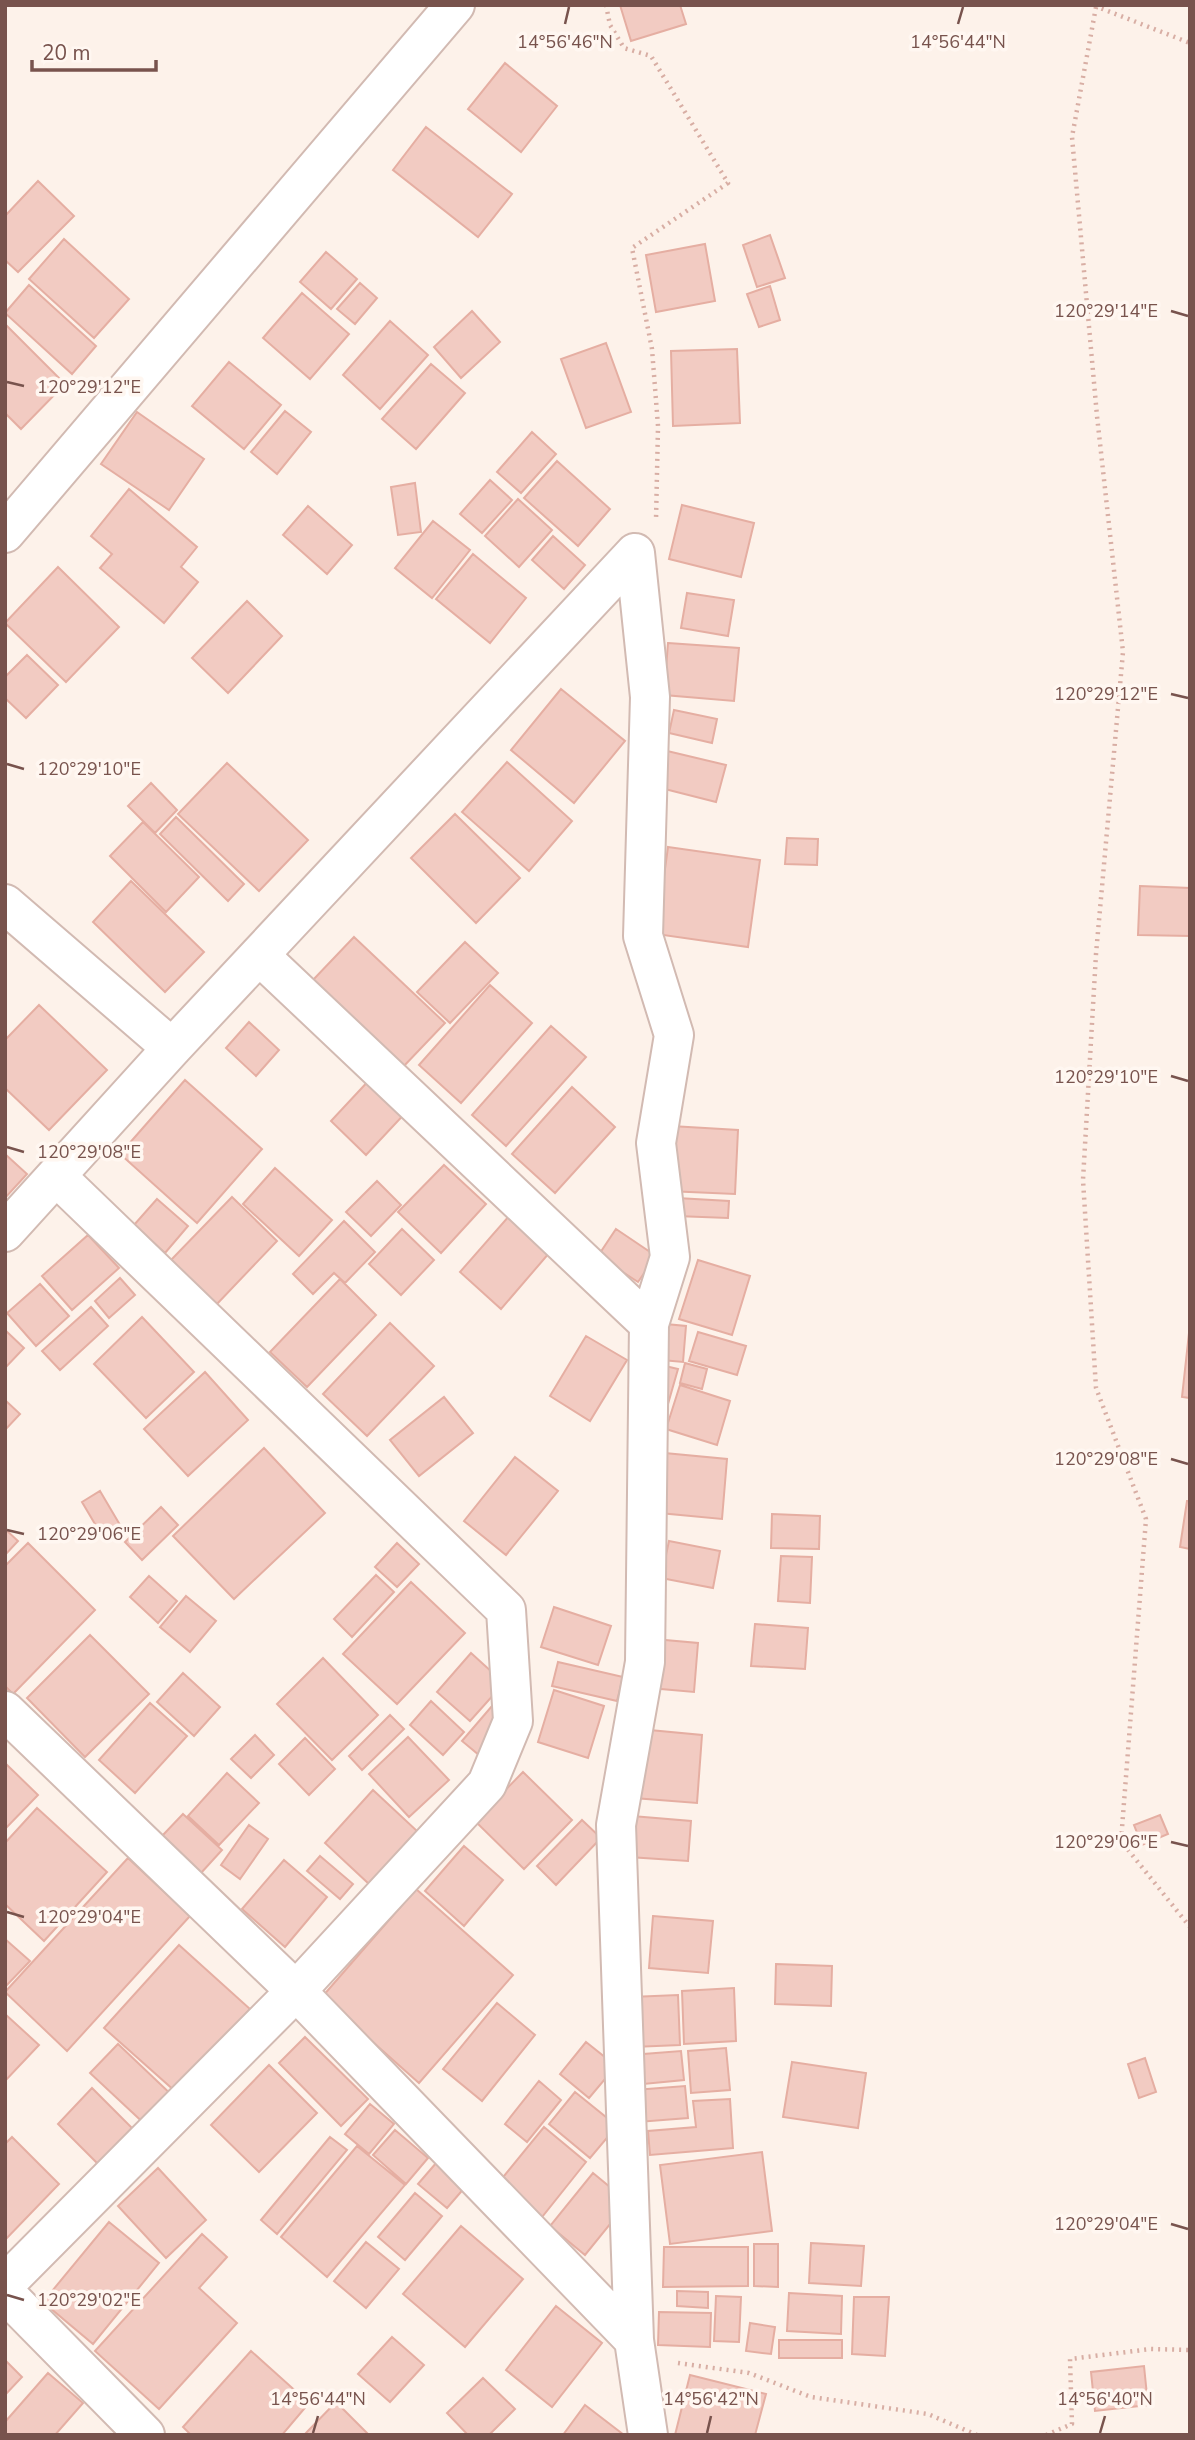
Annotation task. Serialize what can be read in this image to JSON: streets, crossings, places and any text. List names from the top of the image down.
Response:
{
  "scale_bar": "20 m",
  "coordinates": [
    "14°56'46\"N",
    "14°56'44\"N",
    "120°29'14\"E",
    "120°29'12\"E",
    "120°29'10\"E",
    "120°29'08\"E",
    "120°29'06\"E",
    "120°29'04\"E",
    "120°29'02\"E",
    "14°56'42\"N",
    "14°56'40\"N"
  ]
}
